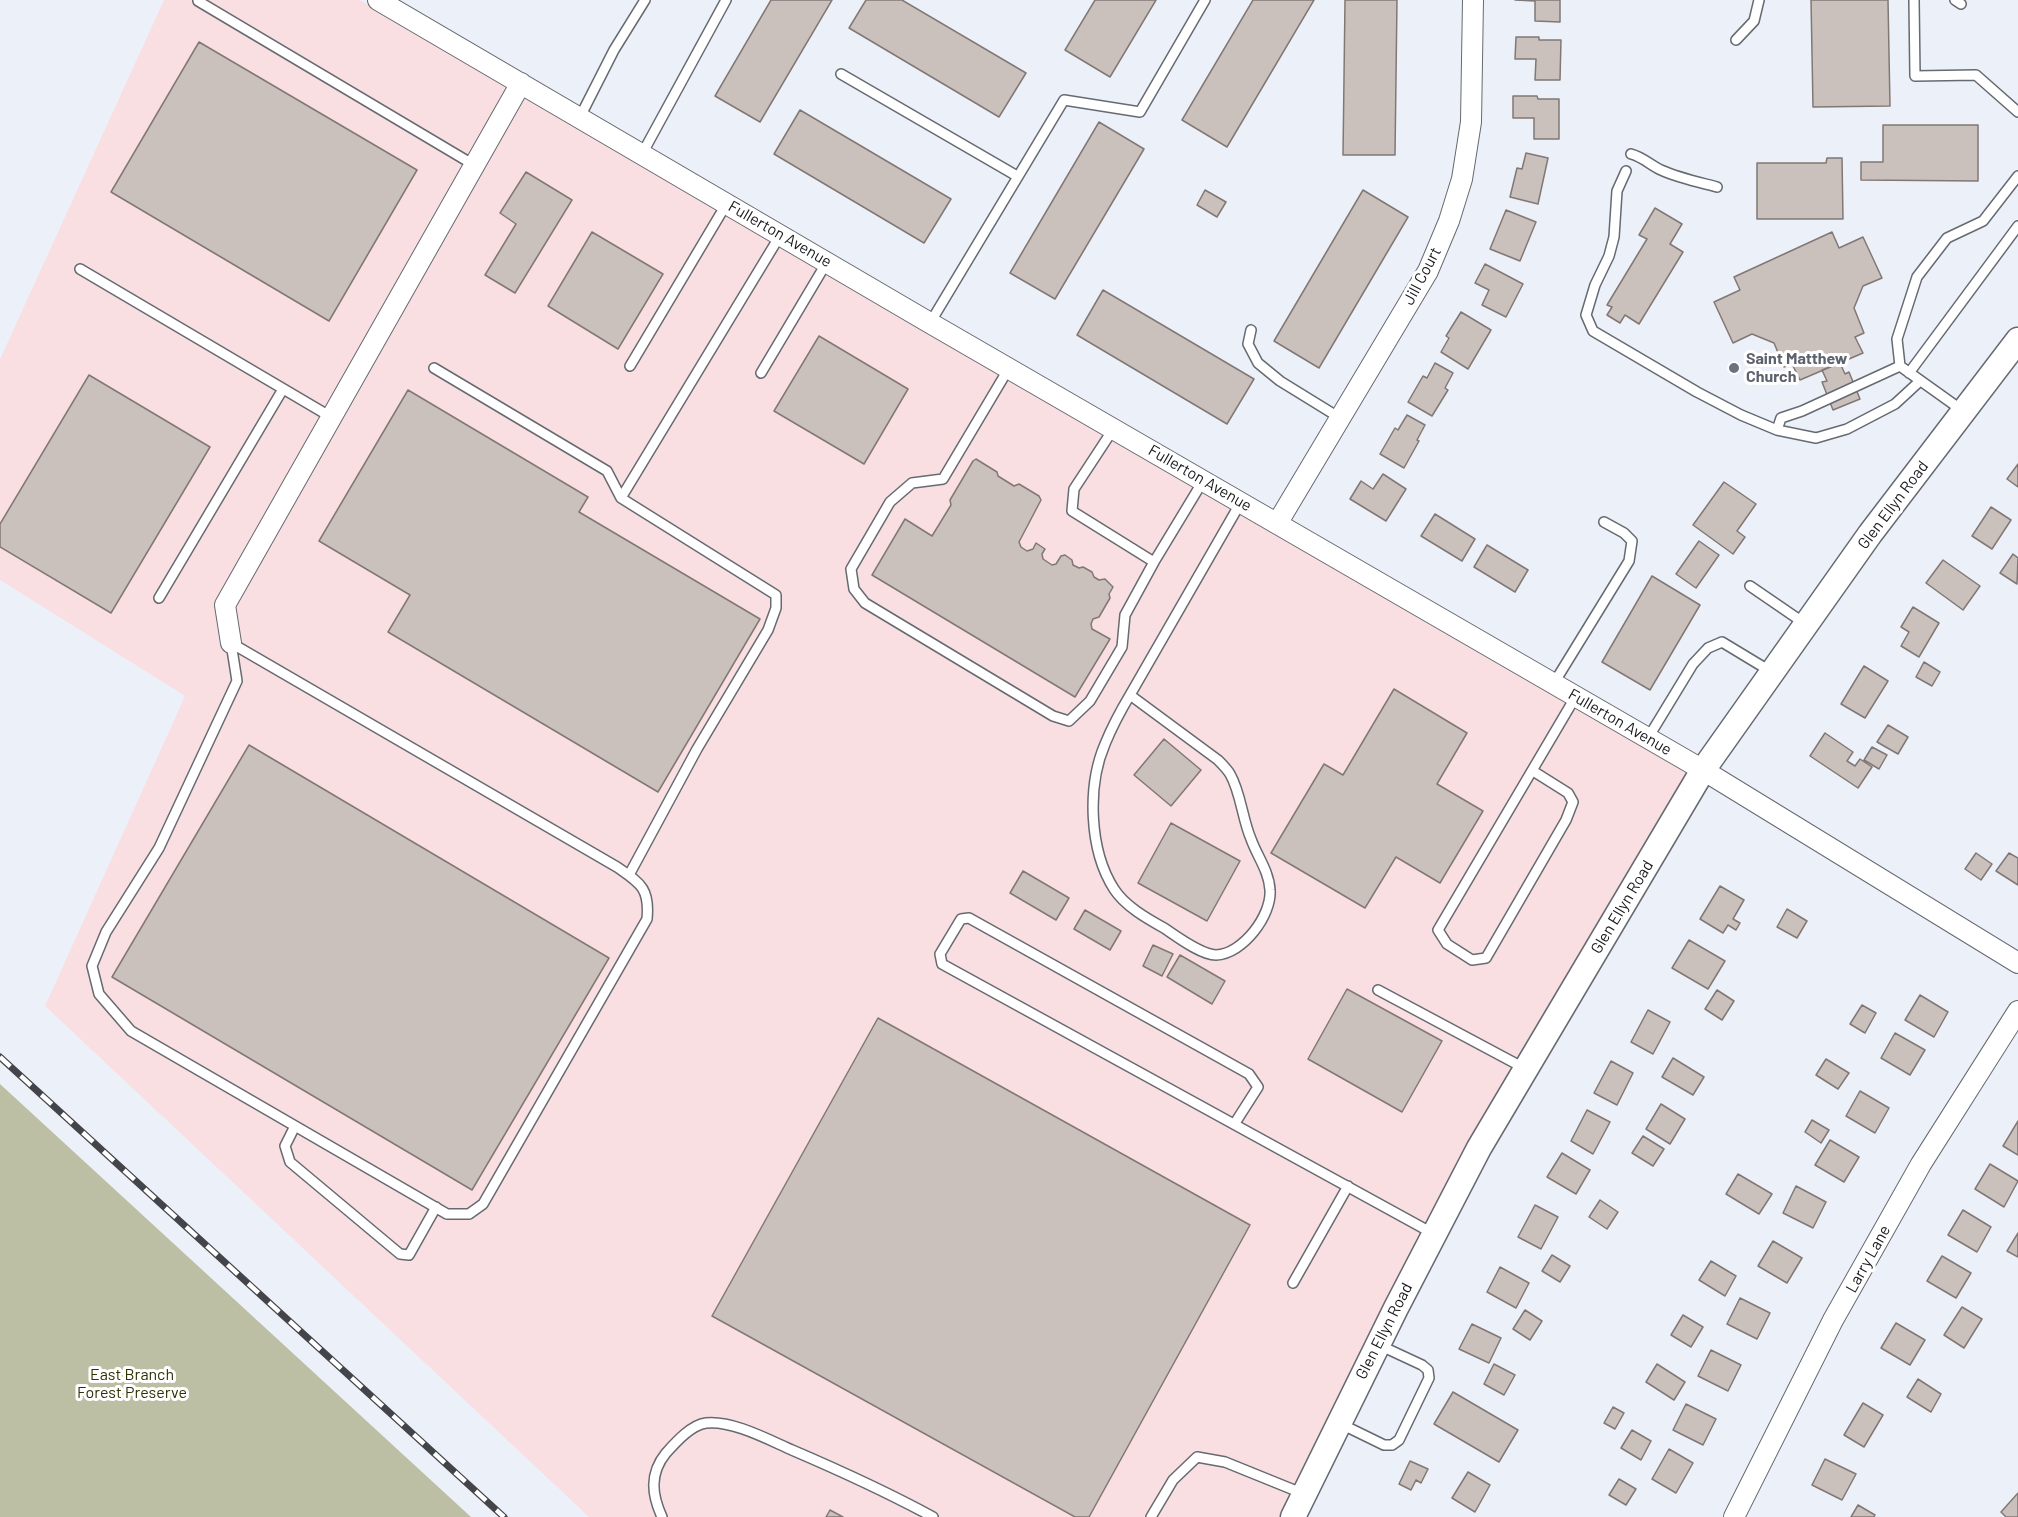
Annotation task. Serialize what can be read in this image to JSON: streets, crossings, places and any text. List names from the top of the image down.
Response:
{
  "streets": {
    "street": [
      "Fullerton Avenue",
      "Jill Court",
      "Glen Ellyn Road",
      "Larry Lane"
    ]
  },
  "crossings": [
    ["Fullerton Avenue", "Jill Court"],
    ["Fullerton Avenue", "Glen Ellyn Road"]
  ],
  "parks": ["East Branch Forest Preserve"],
  "places": ["Saint Matthew Church"]
}
